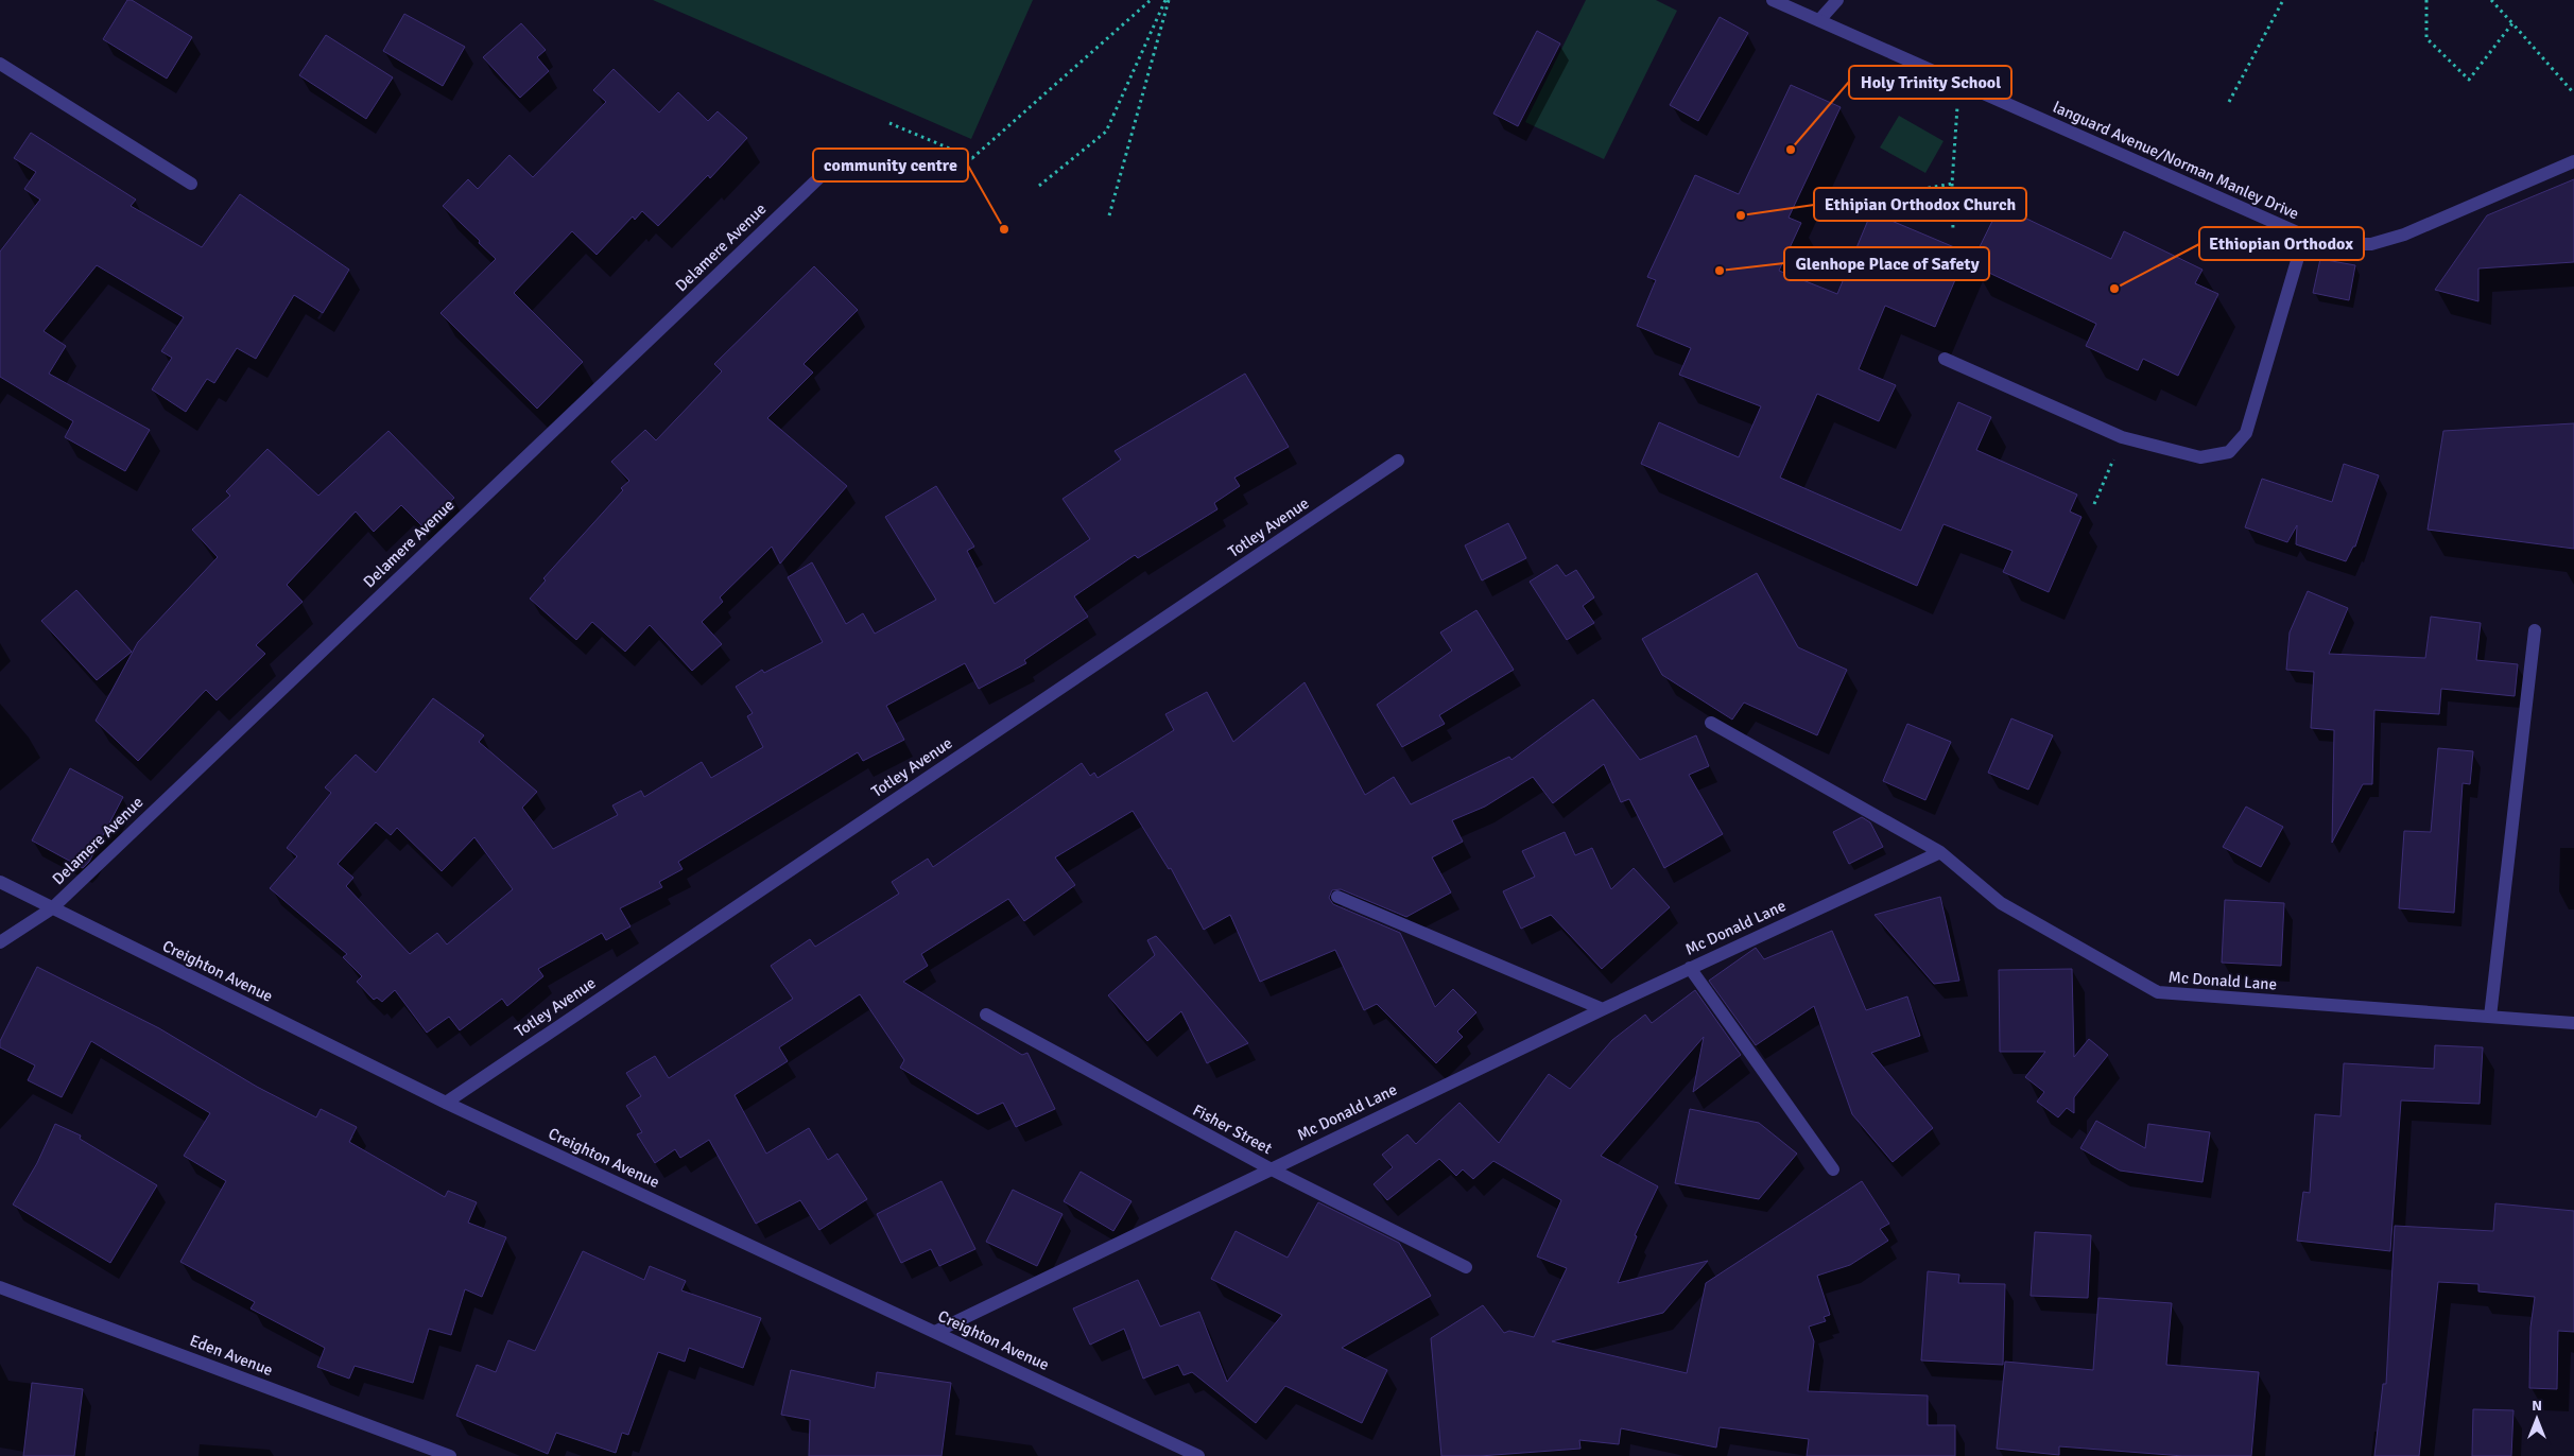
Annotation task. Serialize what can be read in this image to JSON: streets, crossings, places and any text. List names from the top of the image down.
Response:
{
  "streets": {
    "street": [
      "languard Avenue/Norman Manley Drive",
      "Delamere Avenue",
      "Totley Avenue",
      "Mc Donald Lane",
      "Creighton Avenue",
      "Fisher Street",
      "Eden Avenue"
    ]
  },
  "crossings": [
    ["Delamere Avenue", "Creighton Avenue"],
    ["Totley Avenue", "Creighton Avenue"],
    ["Mc Donald Lane", "Creighton Avenue"],
    ["Mc Donald Lane", "Fisher Street"]
  ],
  "places": [
    "Holy Trinity School",
    "Ethipian Orthodox Church",
    "community centre",
    "Glenhope Place of Safety",
    "Ethiopian Orthodox"
  ],
  "north": "top"
}
